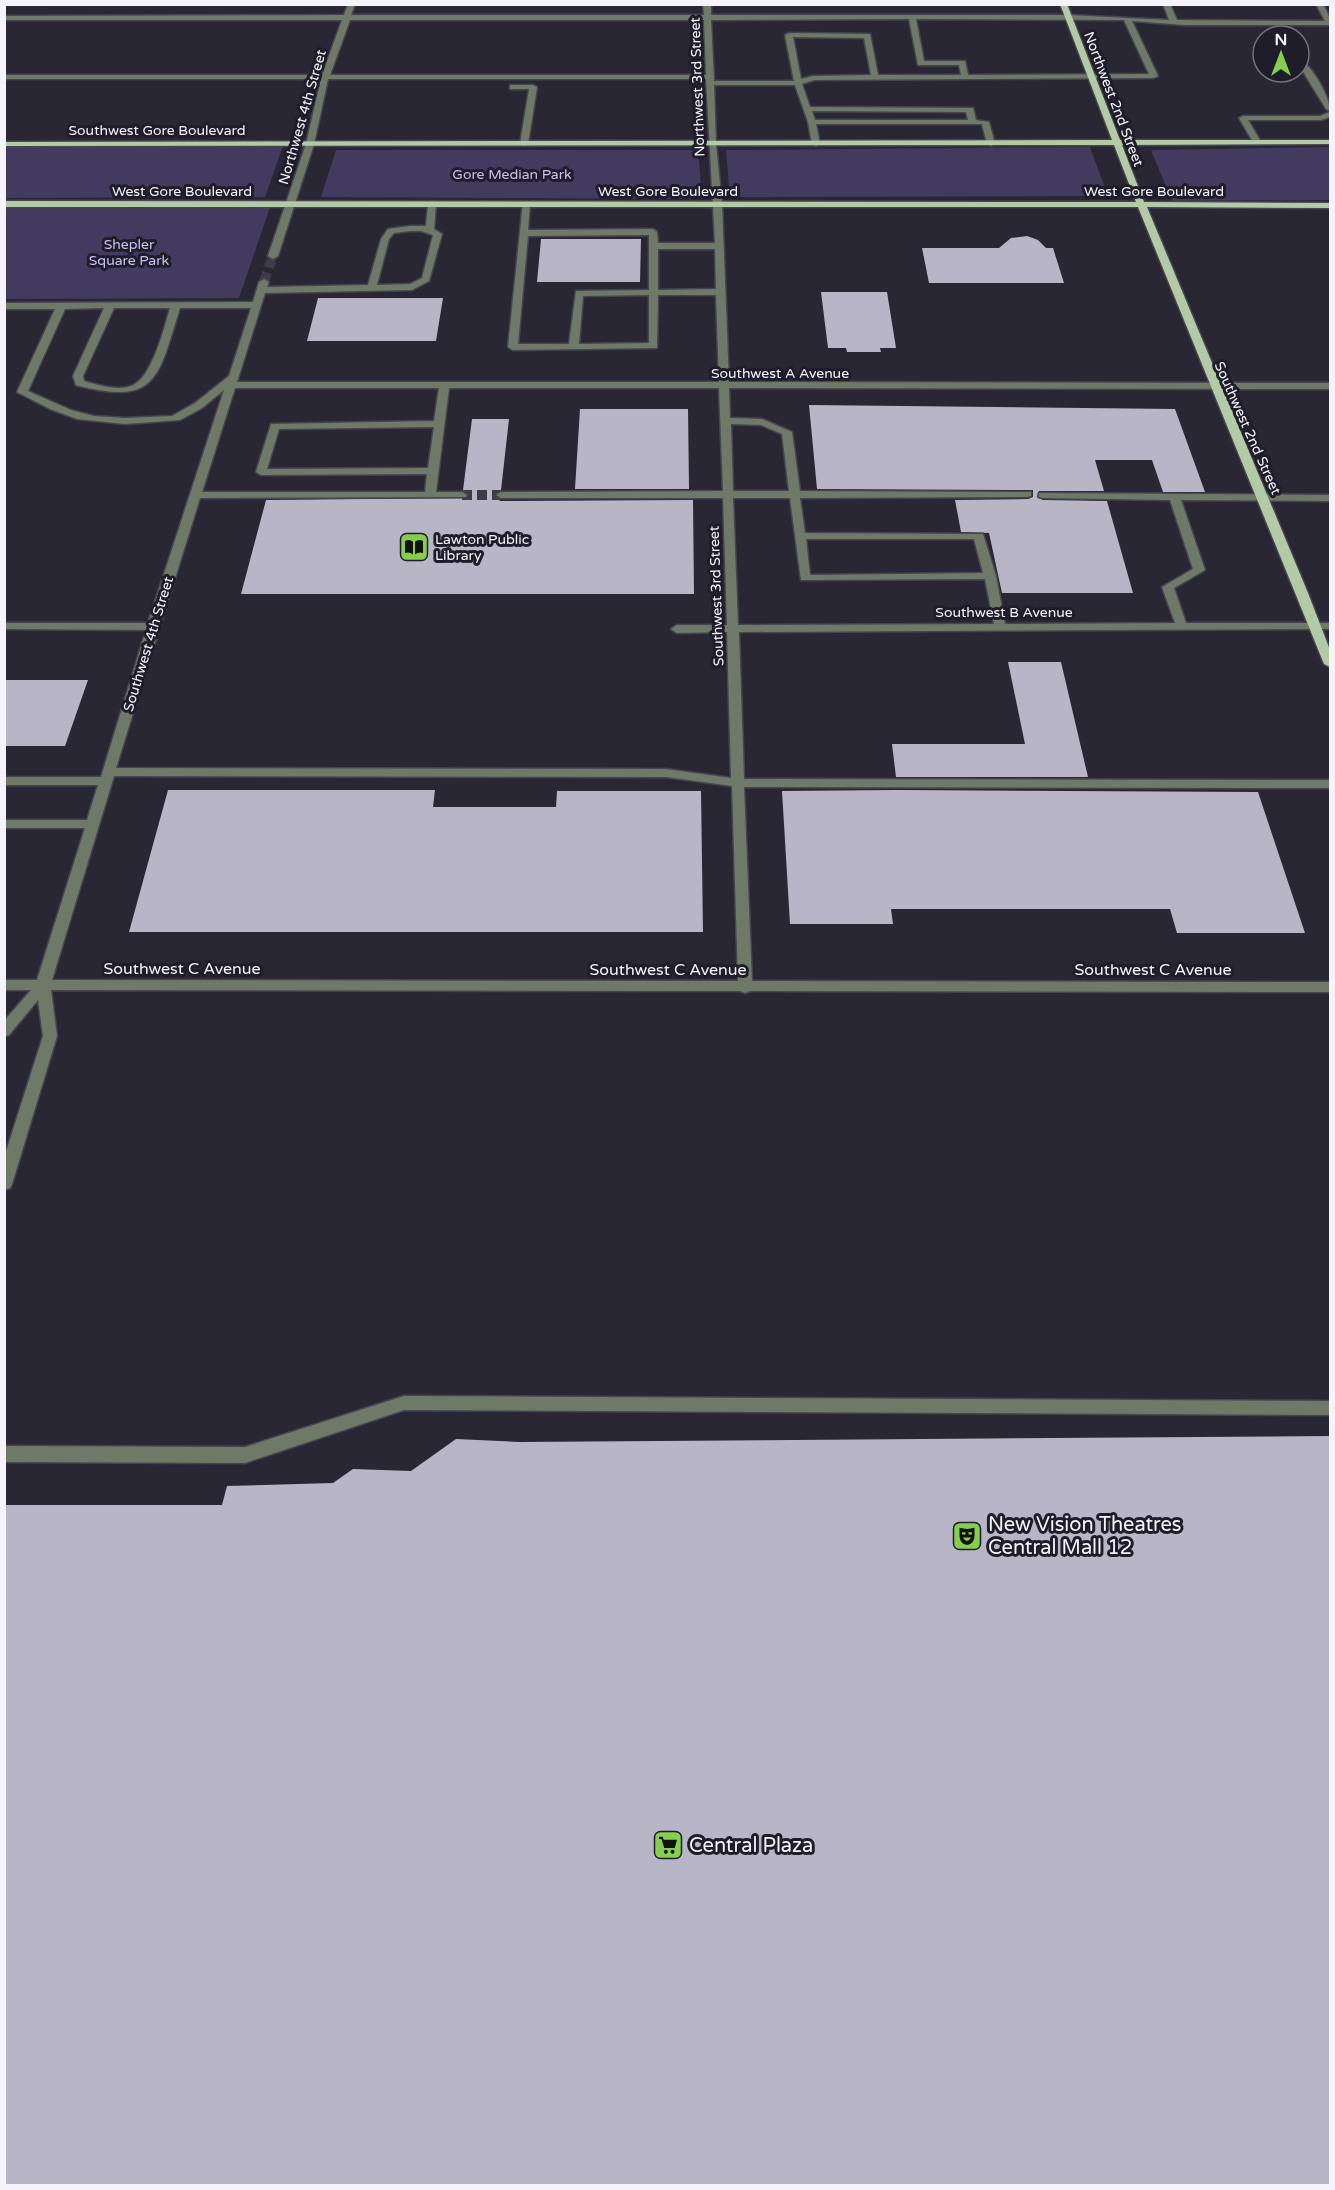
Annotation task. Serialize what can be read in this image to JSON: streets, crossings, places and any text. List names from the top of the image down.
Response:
{
  "streets": {
    "main road": [
      "Northwest 2nd Street",
      "Southwest Gore Boulevard",
      "West Gore Boulevard",
      "Southwest 2nd Street"
    ],
    "street": [
      "Northwest 3rd Street",
      "Northwest 4th Street",
      "Southwest A Avenue",
      "Southwest 3rd Street",
      "Southwest B Avenue",
      "Southwest 4th Street",
      "Southwest C Avenue"
    ]
  },
  "crossings": [
    ["Northwest 3rd Street", "West Gore Boulevard"],
    ["Northwest 3rd Street", "Southwest 3rd Street"],
    ["Northwest 2nd Street", "West Gore Boulevard"],
    ["Northwest 2nd Street", "Southwest 2nd Street"],
    ["Northwest 4th Street", "Southwest Gore Boulevard"],
    ["Northwest 4th Street", "West Gore Boulevard"],
    ["West Gore Boulevard", "Southwest 2nd Street"],
    ["West Gore Boulevard", "Southwest 3rd Street"],
    ["Southwest A Avenue", "Southwest 2nd Street"],
    ["Southwest A Avenue", "Southwest 3rd Street"],
    ["Southwest A Avenue", "Southwest 4th Street"],
    ["Southwest 2nd Street", "Southwest B Avenue"],
    ["Southwest 3rd Street", "Southwest B Avenue"],
    ["Southwest 3rd Street", "Southwest C Avenue"],
    ["Southwest 4th Street", "Southwest C Avenue"]
  ],
  "parks": ["Gore Median Park", "Shepler Square Park"],
  "places": {
    "library": ["Lawton Public Library"],
    "theatre": ["New Vision Theatres Central Mall 12"],
    "supermarket": ["Central Plaza"]
  },
  "north": "top"
}
